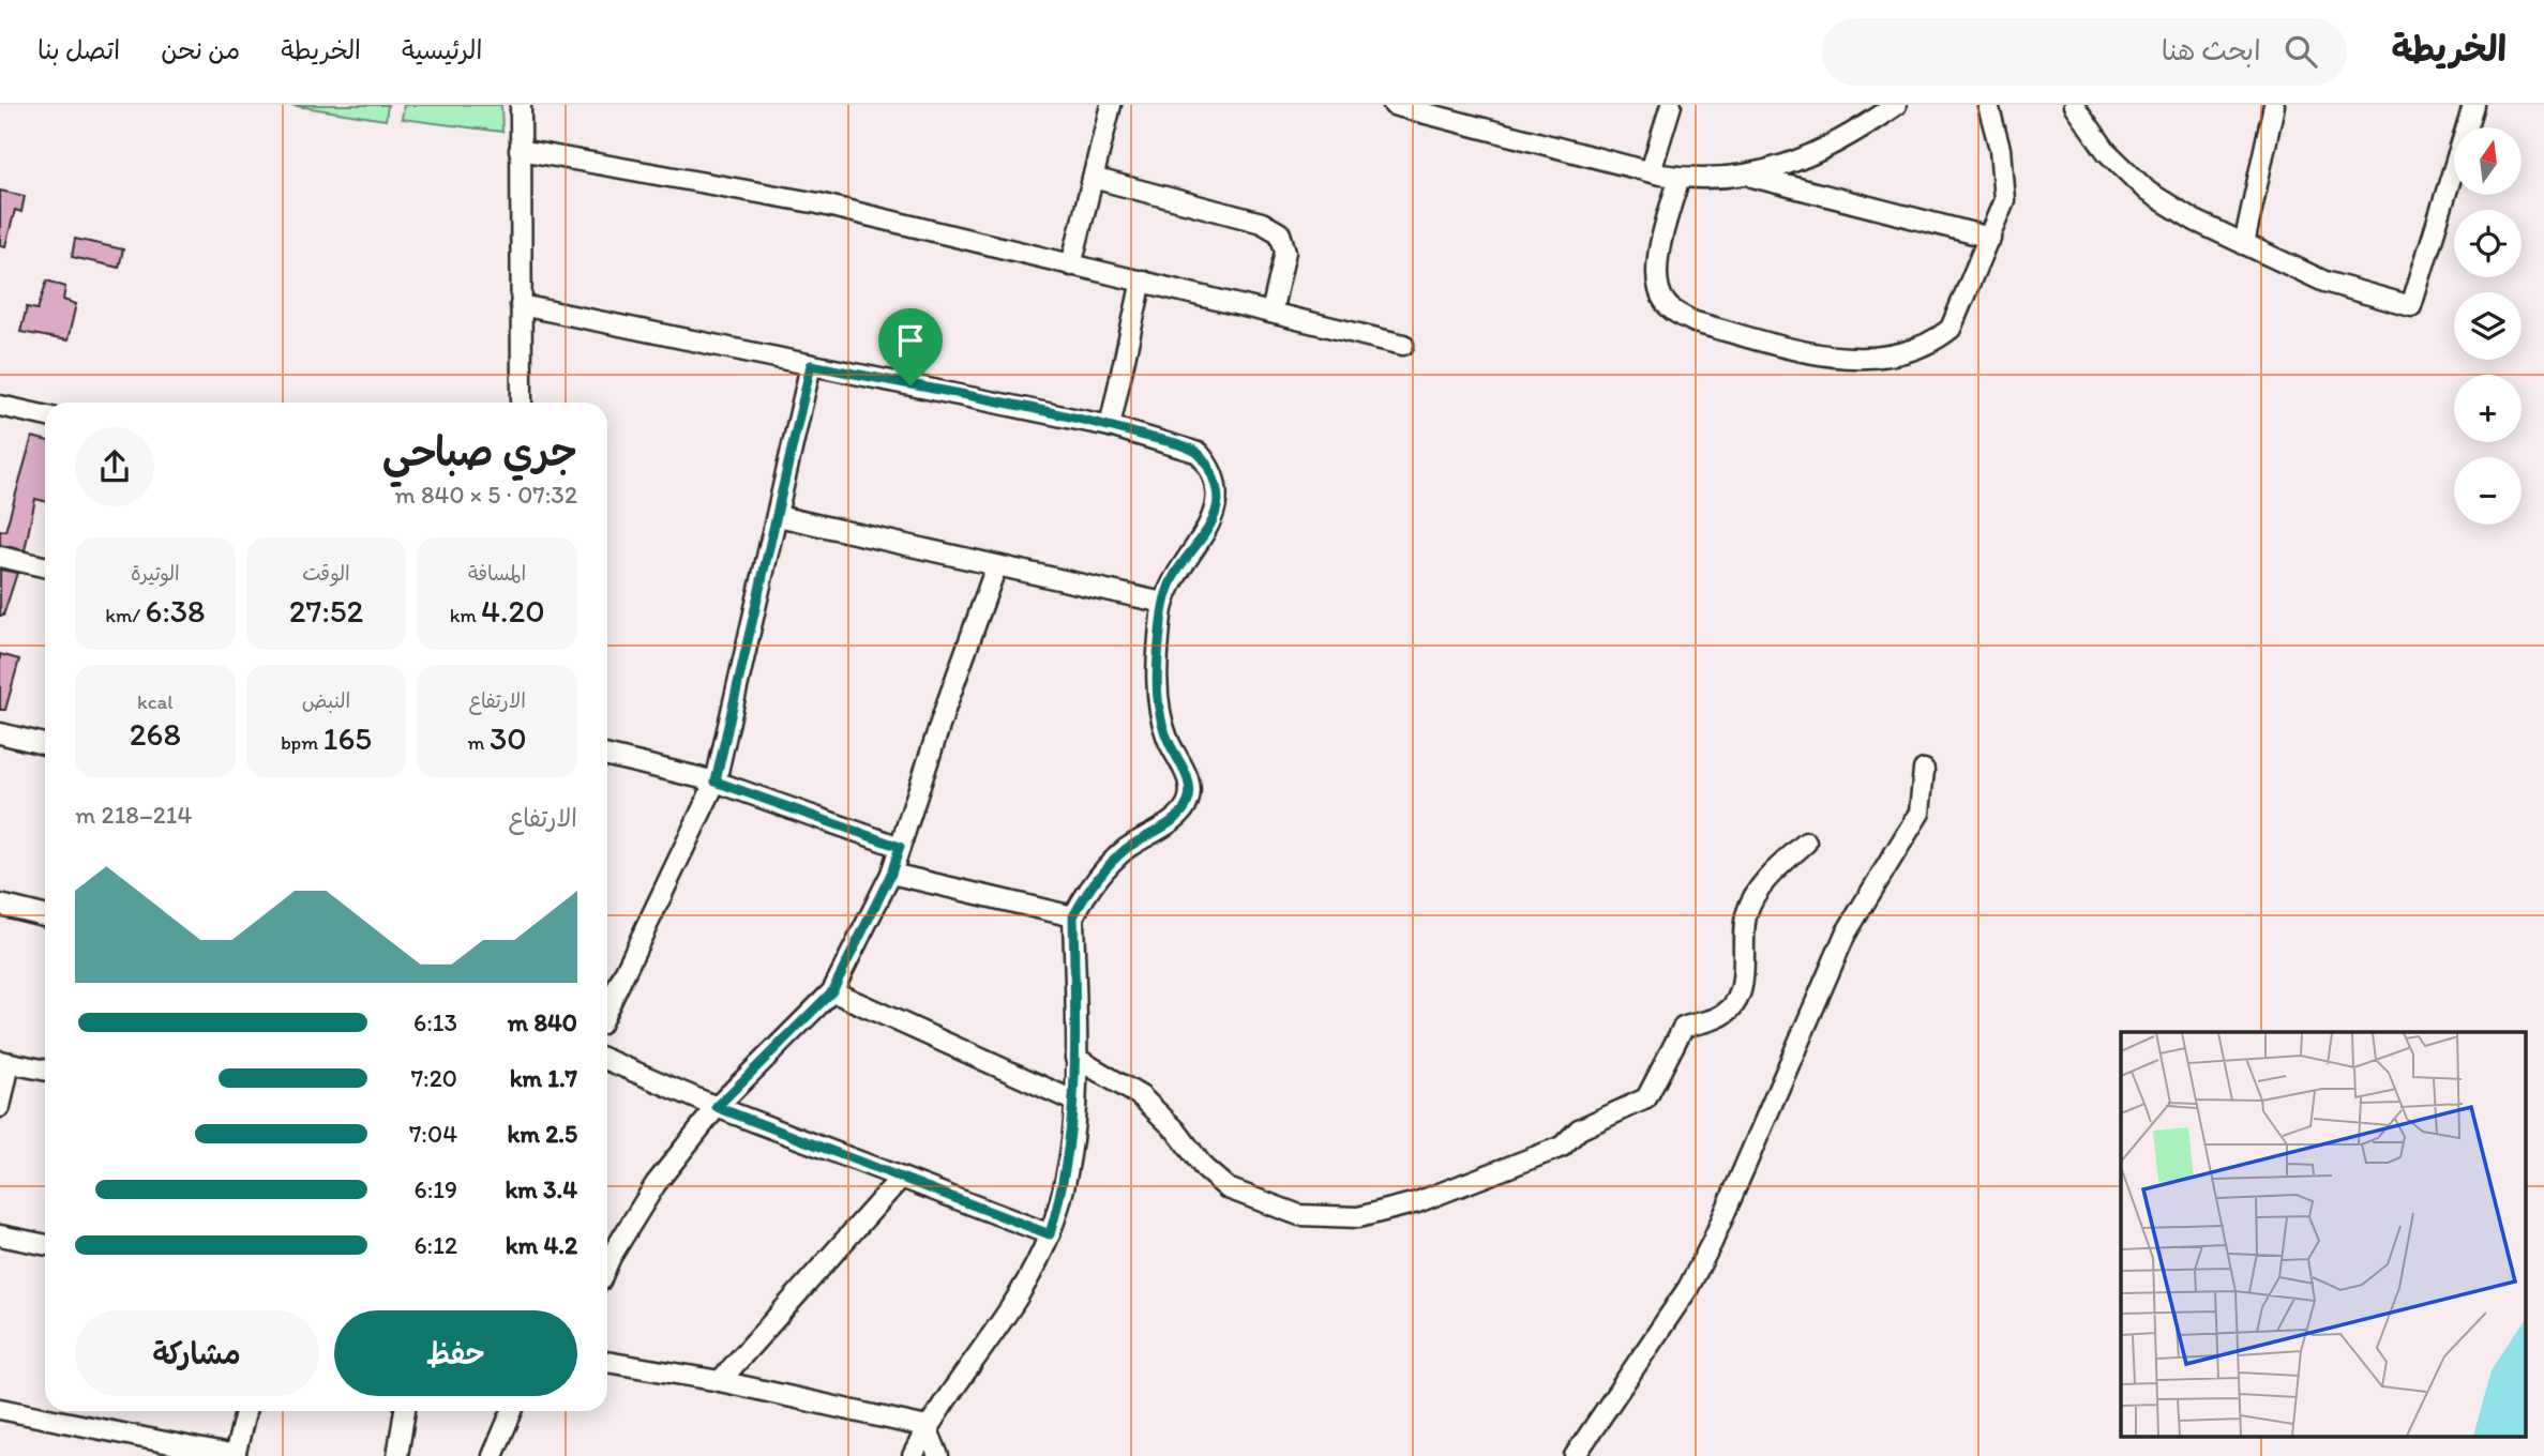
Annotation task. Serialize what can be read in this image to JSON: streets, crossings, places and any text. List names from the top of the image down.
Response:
{
  "north": "top",
  "page": {
    "header": "الخريطة",
    "search": "ابحث هنا",
    "nav": [
      "الرئيسية",
      "الخريطة",
      "من نحن",
      "اتصل بنا"
    ],
    "map_buttons": ["+", "−"],
    "heading": ["جري صباحي", "07:32 · 5 × 840 m"],
    "stats": [
      ["المسافة", "4.20 km"],
      ["الوقت", "27:52"],
      ["الوتيرة", "6:38 /km"],
      ["الارتفاع", "30 m"],
      ["النبض", "165 bpm"],
      ["kcal", "268"]
    ],
    "chart": ["الارتفاع", "214–218 m"],
    "list": [
      {
        "name": "840 m",
        "note": "6:13"
      },
      {
        "name": "1.7 km",
        "note": "7:20"
      },
      {
        "name": "2.5 km",
        "note": "7:04"
      },
      {
        "name": "3.4 km",
        "note": "6:19"
      },
      {
        "name": "4.2 km",
        "note": "6:12"
      }
    ],
    "buttons": ["حفظ", "مشاركة"]
  }
}
